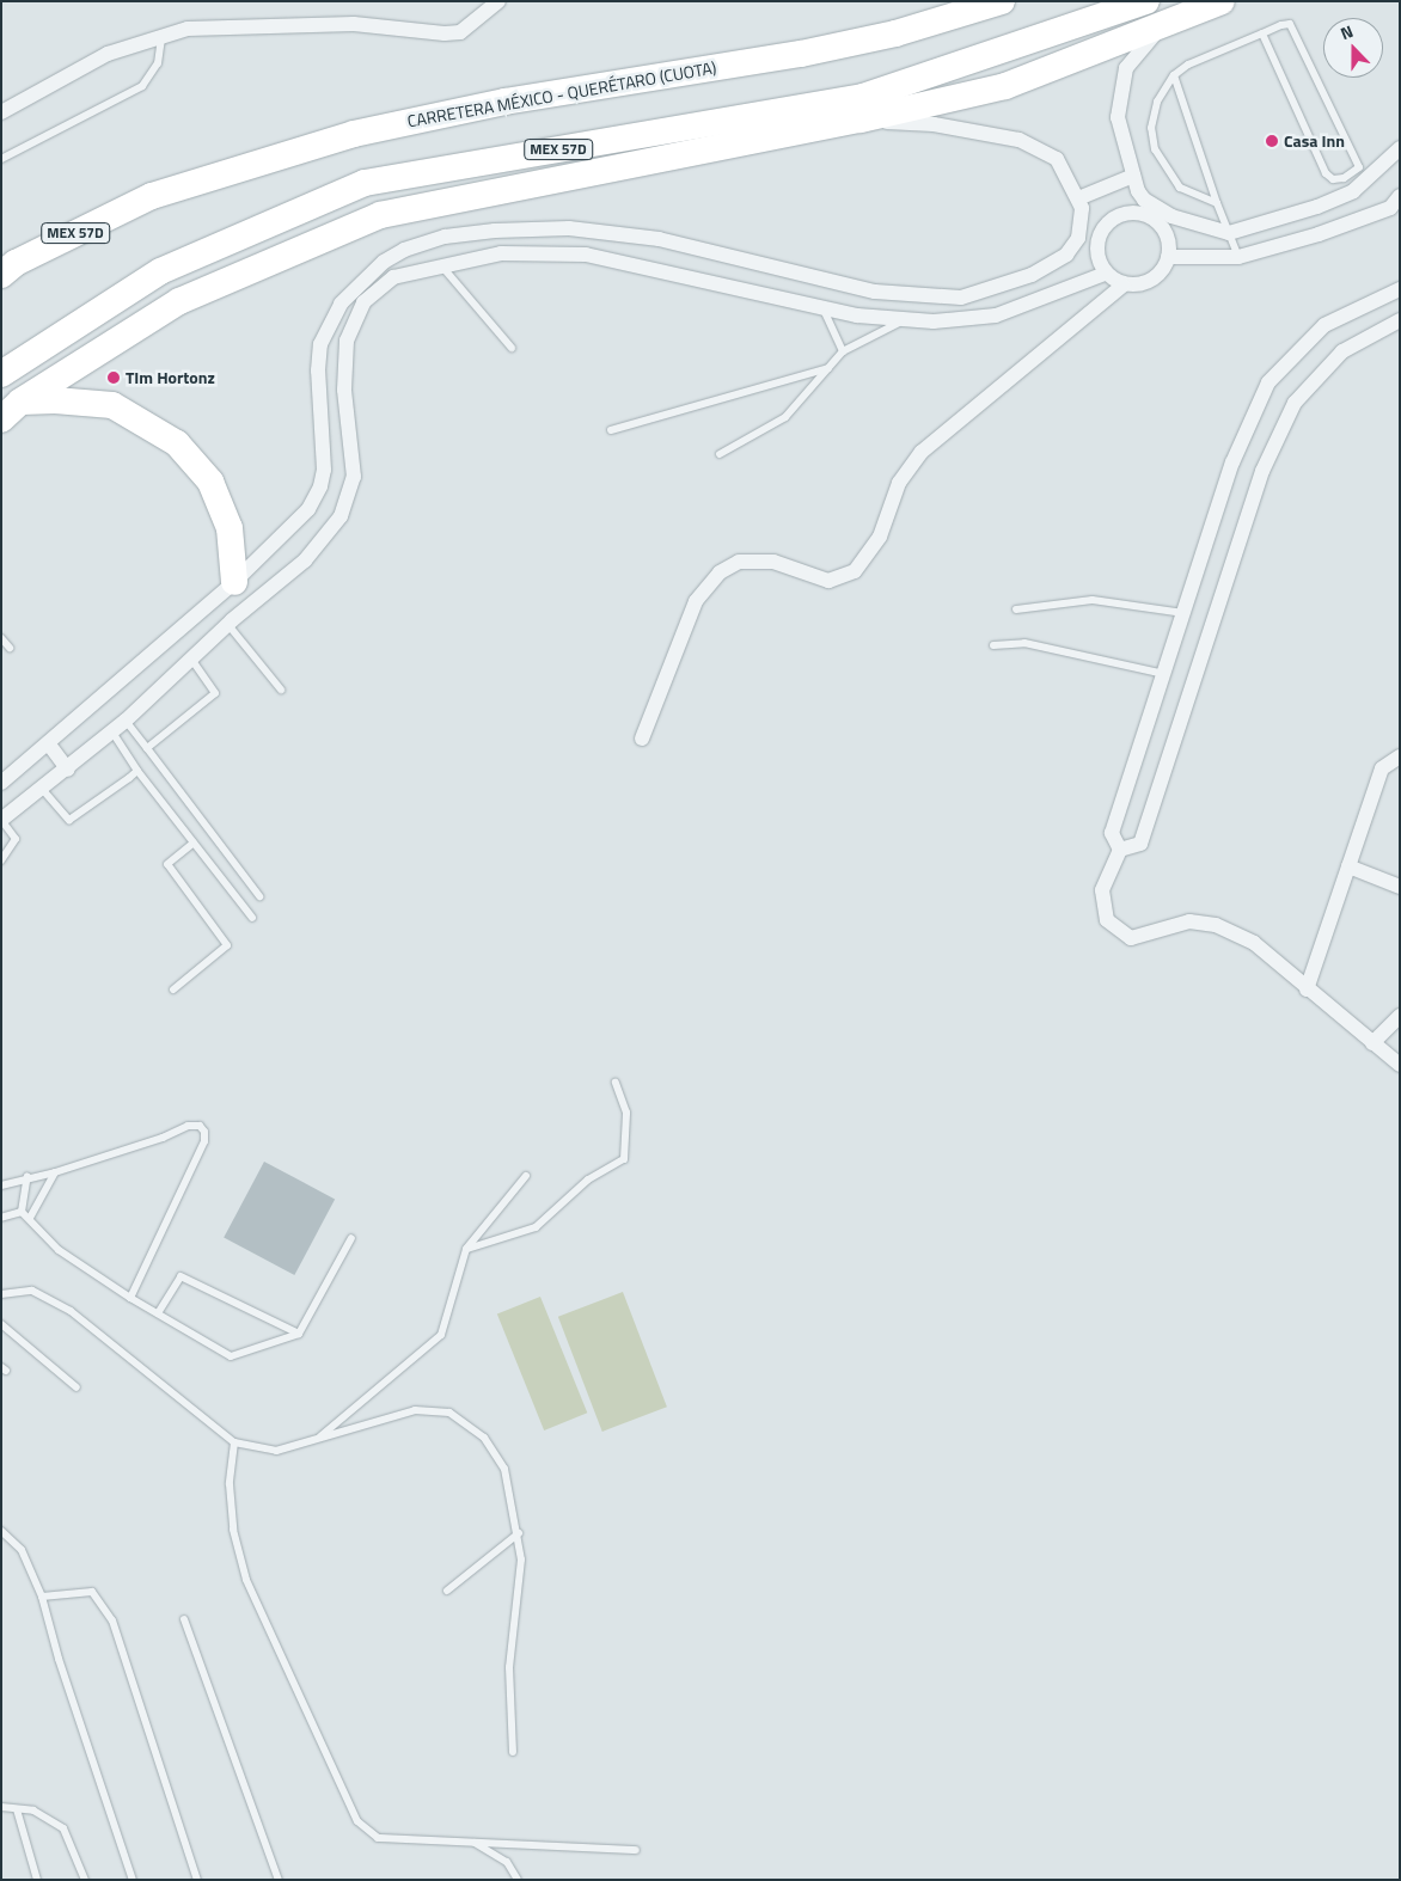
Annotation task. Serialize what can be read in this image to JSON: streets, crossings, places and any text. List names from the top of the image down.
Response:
{
  "streets": {
    "highway": ["CARRETERA MÉXICO - QUERÉTARO (CUOTA)", "MEX 57D"]
  },
  "places": ["Casa Inn", "TIm Hortonz"],
  "north": "top"
}
